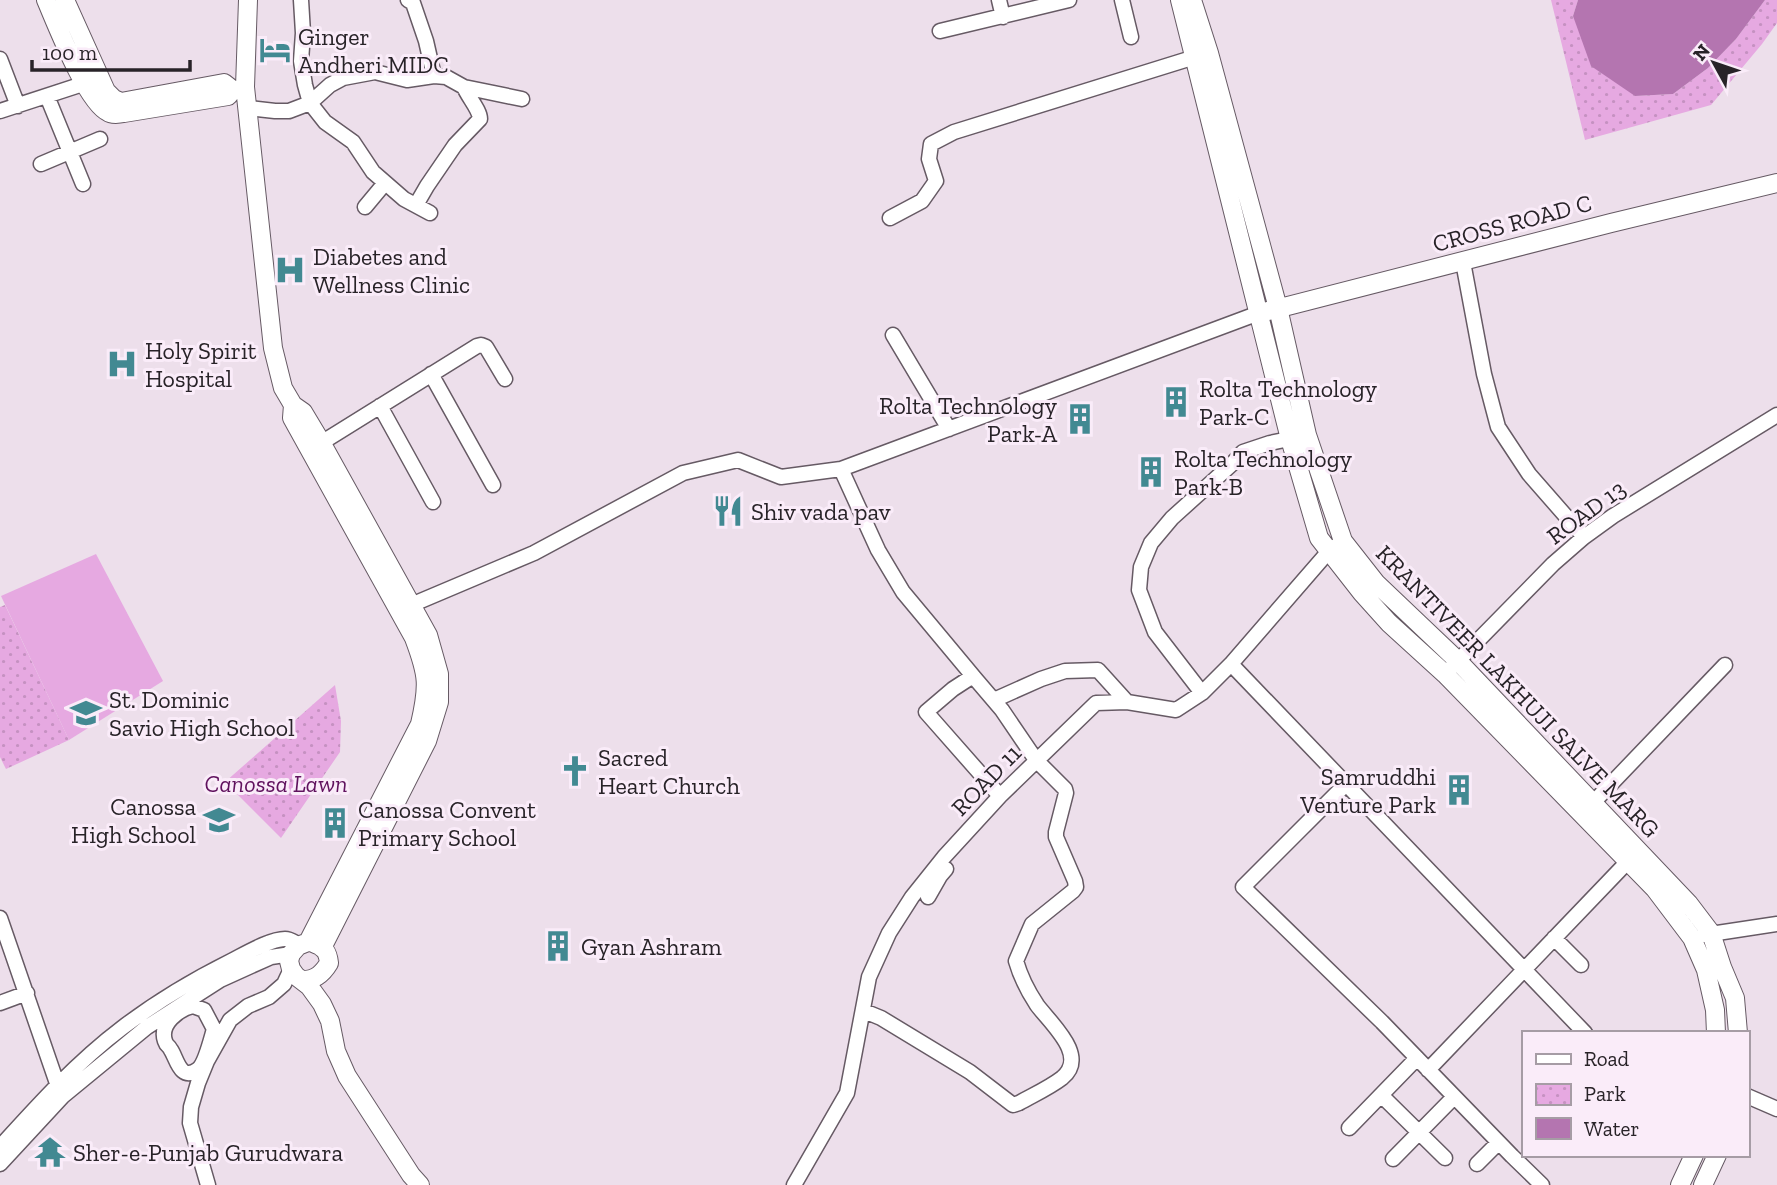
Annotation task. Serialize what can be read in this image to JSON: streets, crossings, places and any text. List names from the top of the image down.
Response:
{
  "streets": {
    "main road": ["CROSS ROAD C", "KRANTIVEER LAKHUJI SALVE MARG"],
    "street": ["ROAD 13", "ROAD 11"]
  },
  "crossings": [
    ["CROSS ROAD C", "KRANTIVEER LAKHUJI SALVE MARG"],
    ["ROAD 13", "KRANTIVEER LAKHUJI SALVE MARG"],
    ["KRANTIVEER LAKHUJI SALVE MARG", "ROAD 11"]
  ],
  "parks": ["Canossa Lawn"],
  "places": {
    "hotel": ["Ginger Andheri MIDC"],
    "hospital": ["Diabetes and Wellness Clinic", "Holy Spirit Hospital"],
    "building": [
      "Rolta Technology Park-C",
      "Rolta Technology Park-A",
      "Rolta Technology Park-B",
      "Samruddhi Venture Park",
      "Canossa Convent Primary School",
      "Gyan Ashram"
    ],
    "restaurant": ["Shiv vada pav"],
    "school or university": ["St. Dominic Savio High School", "Canossa High School"],
    "church": ["Sacred Heart Church"],
    "temple": ["Sher-e-Punjab Gurudwara"]
  },
  "legend": ["Road", "Park", "Water"],
  "scale_bar": "100 m",
  "north": "top left"
}
